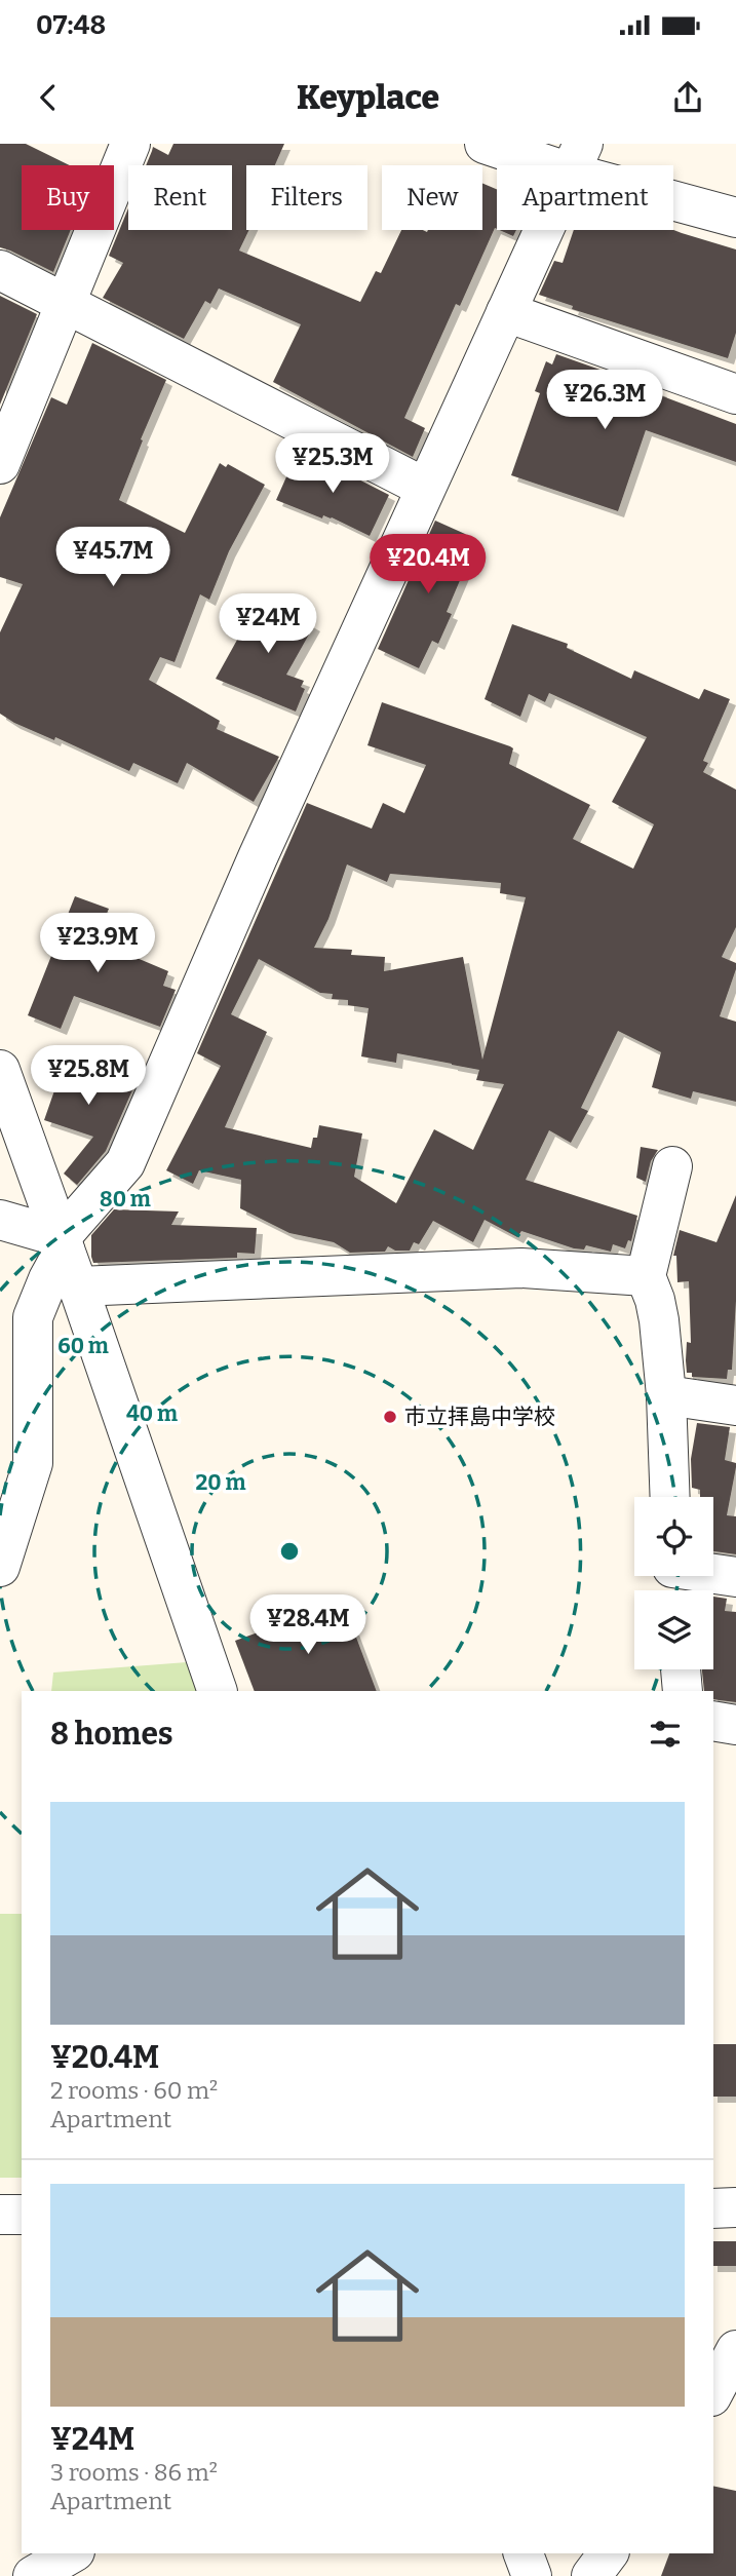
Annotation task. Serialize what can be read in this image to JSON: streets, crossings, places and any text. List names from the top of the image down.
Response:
{
  "places": ["市立拝島中学校"],
  "page": {
    "status": "07:48",
    "header": "Keyplace",
    "chip": [
      "Buy",
      "Rent",
      "Filters",
      "New",
      "Apartment"
    ],
    "price": [
      "¥26.3M",
      "¥25.3M",
      "¥45.7M",
      "¥20.4M",
      "¥24M",
      "¥23.9M",
      "¥25.8M",
      "¥28.4M"
    ],
    "heading": "8 homes",
    "list": [
      {
        "name": "¥20.4M",
        "note": "2 rooms · 60 m² · Apartment"
      },
      {
        "name": "¥24M",
        "note": "3 rooms · 86 m² · Apartment"
      }
    ]
  },
  "rings": [
    "80 m",
    "60 m",
    "40 m",
    "20 m"
  ]
}
